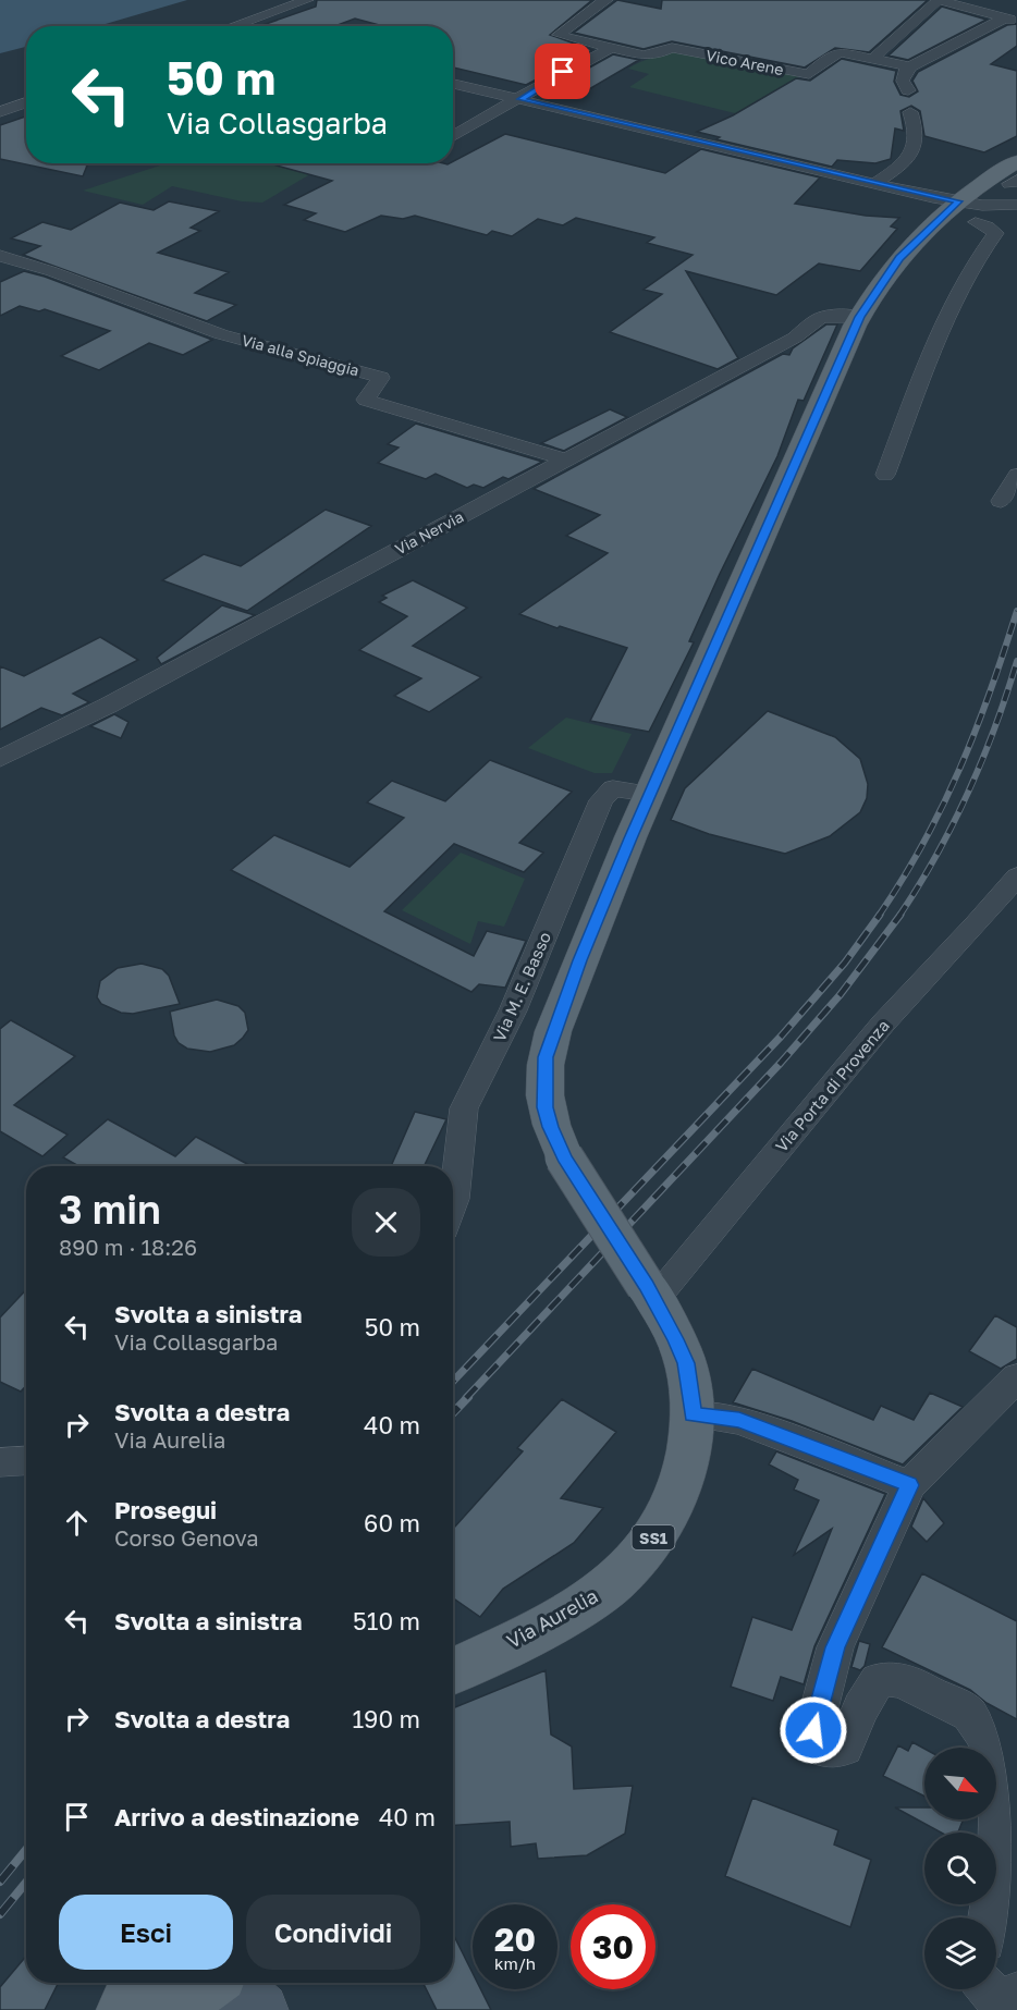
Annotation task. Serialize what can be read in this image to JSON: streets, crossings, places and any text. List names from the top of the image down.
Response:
{
  "streets": {
    "main road": ["SS1", "Via Aurelia"],
    "street": [
      "Vico Arene",
      "Via alla Spiaggia",
      "Via Nervia",
      "Via M. E. Basso",
      "Via Porta di Provenza"
    ]
  },
  "crossings": [
    ["Via alla Spiaggia", "Via Nervia"],
    ["Via Nervia", "SS1"],
    ["Via M. E. Basso", "SS1"],
    ["Via M. E. Basso", "Via Aurelia"],
    ["Via Porta di Provenza", "Via Aurelia"],
    ["SS1", "Via Aurelia"]
  ],
  "north": "bottom right",
  "page": {
    "turn": ["50 m", "Via Collasgarba"],
    "heading": ["3 min", "890 m · 18:26"],
    "list": [
      {
        "name": "Svolta a sinistra",
        "note": "Via Collasgarba",
        "value": "50 m"
      },
      {
        "name": "Svolta a destra",
        "note": "Via Aurelia",
        "value": "40 m"
      },
      {
        "name": "Prosegui",
        "note": "Corso Genova",
        "value": "60 m"
      },
      {
        "name": "Svolta a sinistra",
        "value": "510 m"
      },
      {
        "name": "Svolta a destra",
        "value": "190 m"
      },
      {
        "name": "Arrivo a destinazione",
        "value": "40 m"
      }
    ],
    "buttons": ["Esci", "Condividi"],
    "speed": "20 km/h",
    "limit": "30"
  }
}
